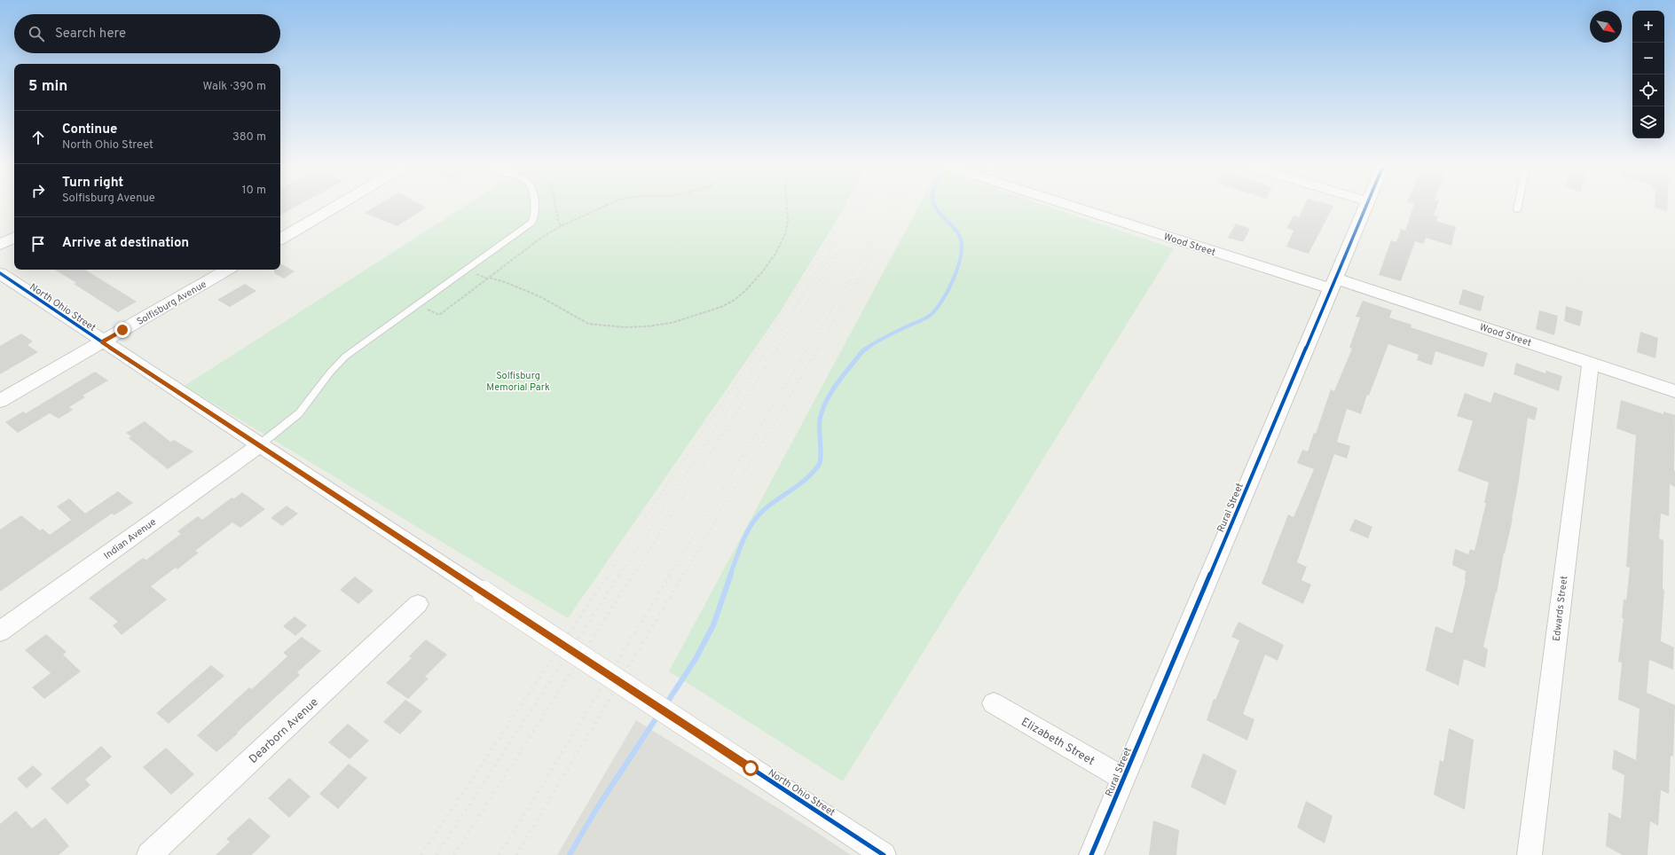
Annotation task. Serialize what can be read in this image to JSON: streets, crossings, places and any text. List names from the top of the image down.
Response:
{
  "streets": {
    "street": [
      "Wood Street",
      "Solfisburg Avenue",
      "North Ohio Street",
      "Rural Street",
      "Indian Avenue",
      "Edwards Street",
      "Dearborn Avenue",
      "Elizabeth Street"
    ]
  },
  "crossings": [
    ["Wood Street", "Rural Street"],
    ["Wood Street", "Edwards Street"],
    ["Solfisburg Avenue", "North Ohio Street"],
    ["North Ohio Street", "Indian Avenue"],
    ["Rural Street", "Elizabeth Street"]
  ],
  "parks": ["Solfisburg Memorial Park"],
  "north": "bottom right",
  "page": {
    "map_buttons": ["+", "−"],
    "search": "Search here",
    "heading": ["5 min", "Walk · 390 m"],
    "list": [
      ["Continue", "North Ohio Street", "380 m"],
      ["Turn right", "Solfisburg Avenue", "10 m"],
      "Arrive at destination"
    ]
  }
}
